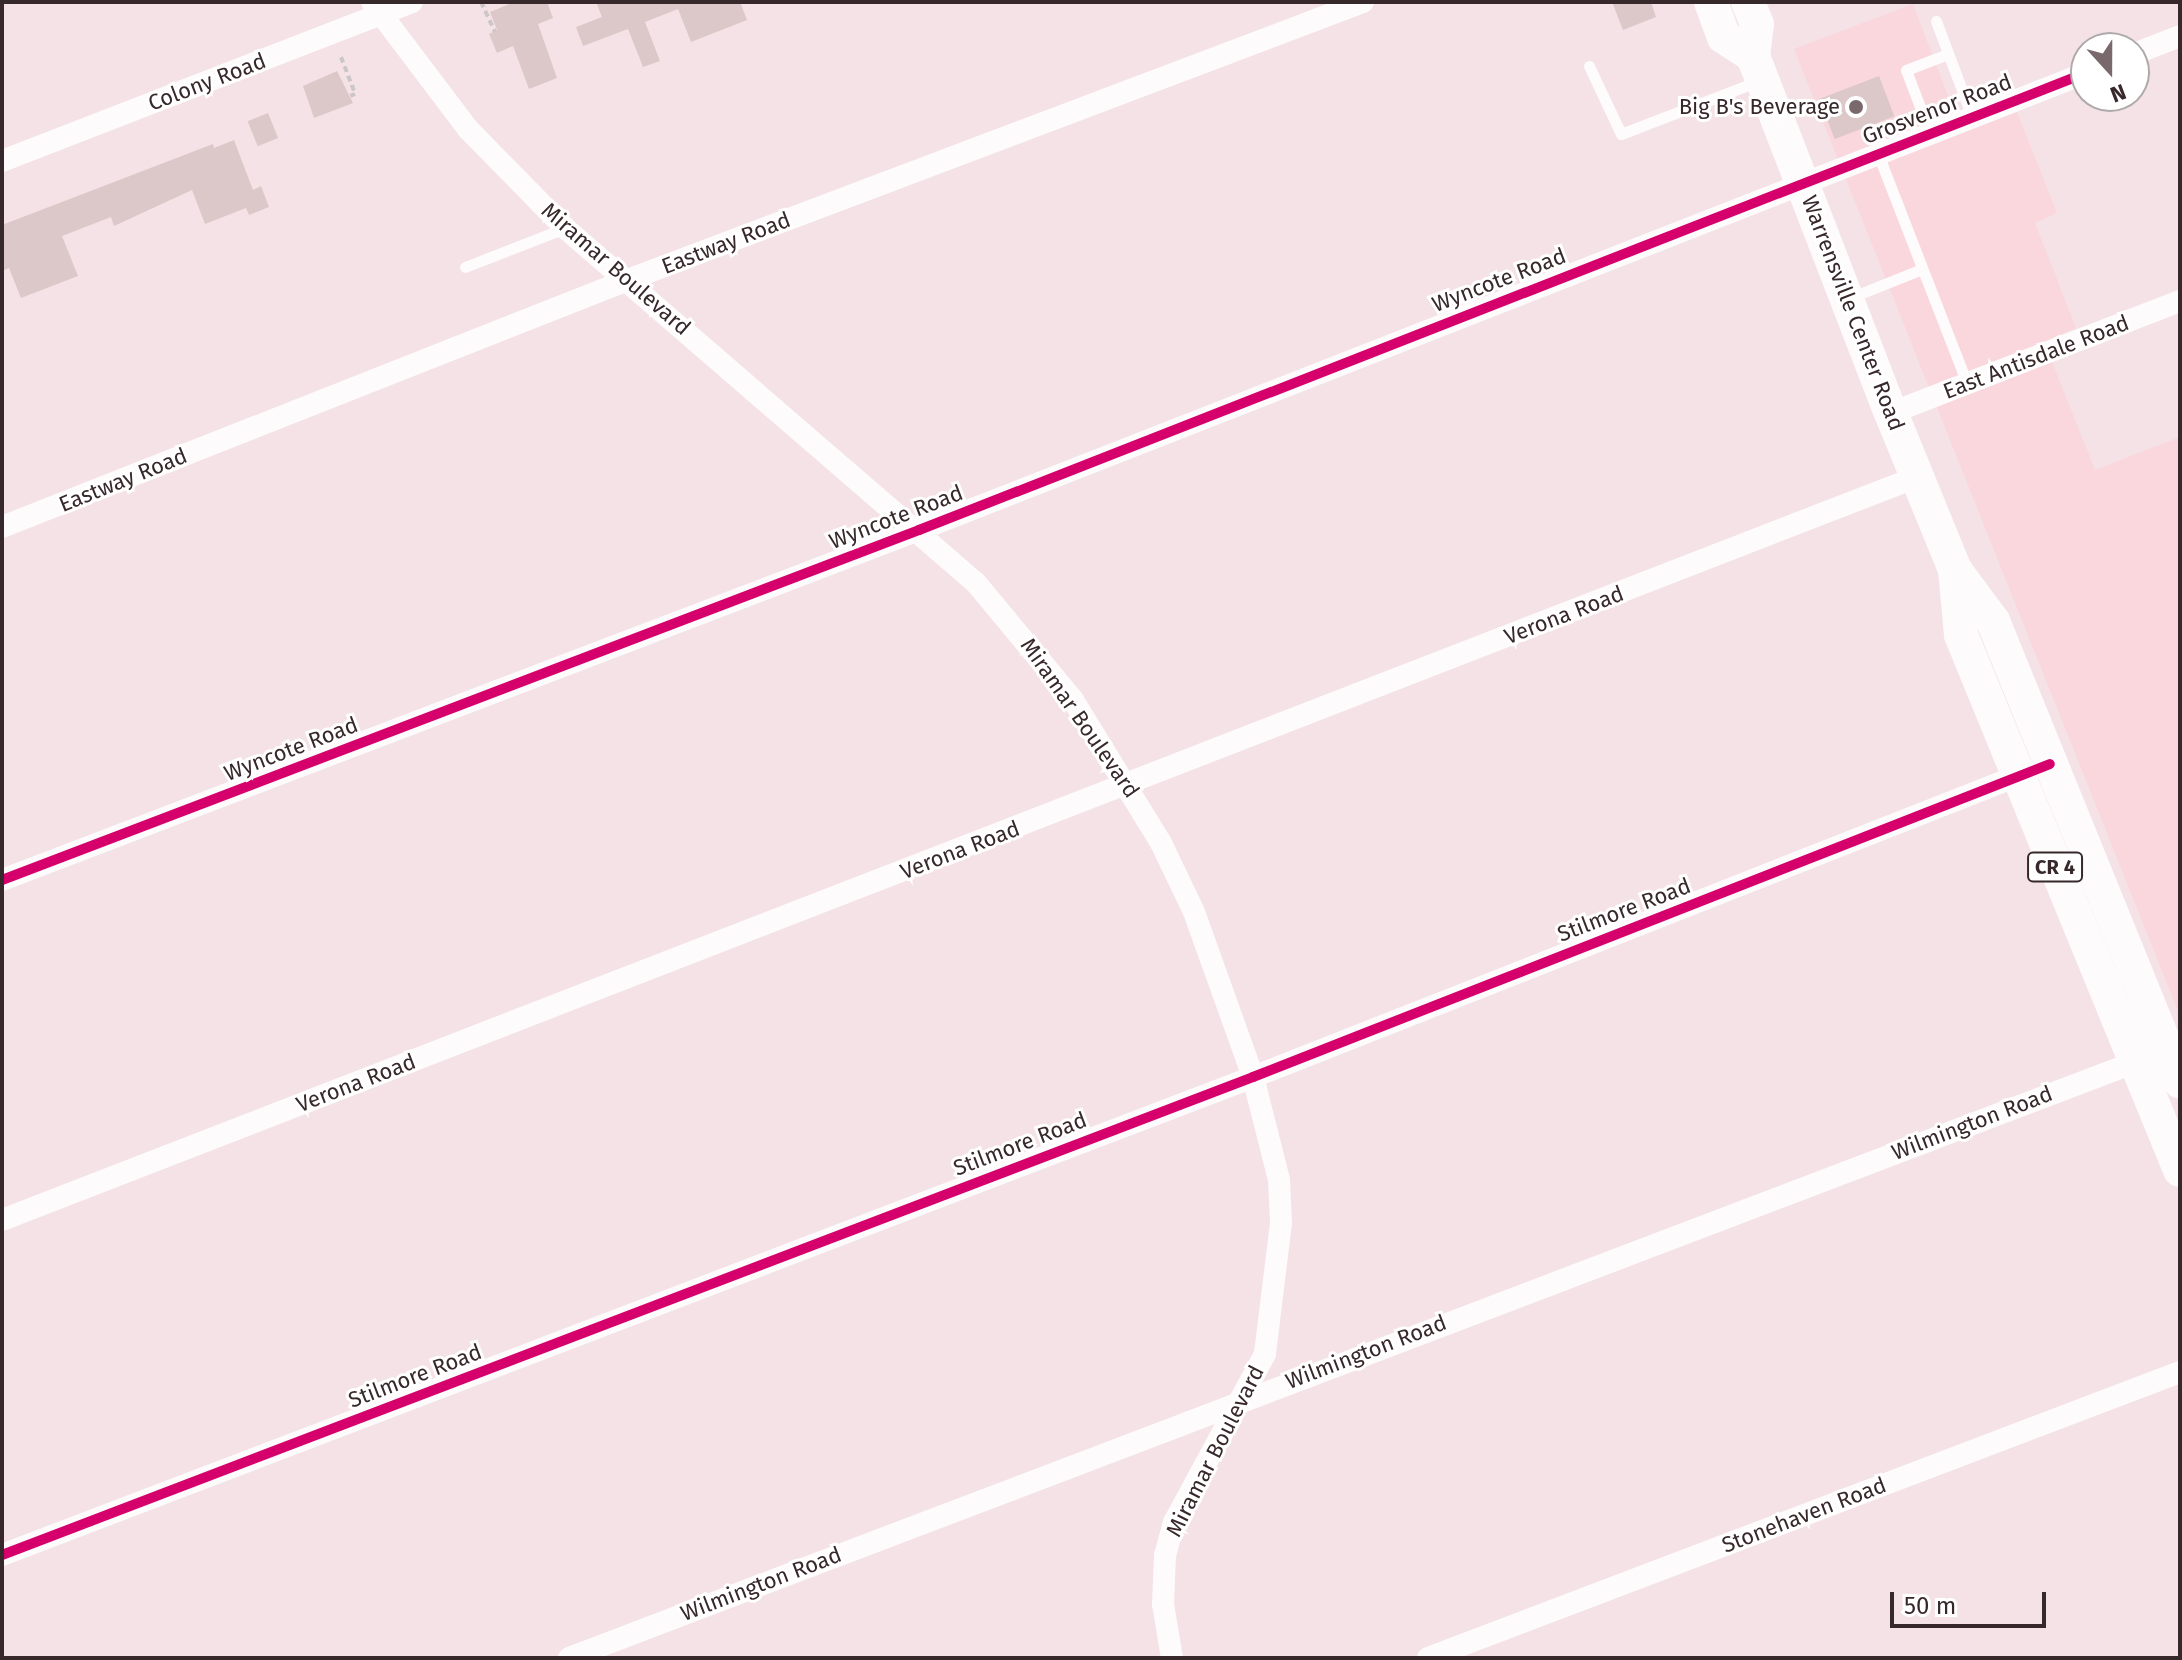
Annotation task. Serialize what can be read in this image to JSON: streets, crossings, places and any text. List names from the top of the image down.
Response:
{
  "streets": {
    "main road": ["Warrensville Center Road", "CR 4"],
    "street": [
      "Colony Road",
      "Grosvenor Road",
      "Eastway Road",
      "Miramar Boulevard",
      "Wyncote Road",
      "East Antisdale Road",
      "Verona Road",
      "Stilmore Road",
      "Wilmington Road",
      "Stonehaven Road"
    ]
  },
  "crossings": [
    ["Colony Road", "Miramar Boulevard"],
    ["Grosvenor Road", "Wyncote Road"],
    ["Grosvenor Road", "Warrensville Center Road"],
    ["Eastway Road", "Miramar Boulevard"],
    ["Miramar Boulevard", "Wyncote Road"],
    ["Miramar Boulevard", "Verona Road"],
    ["Miramar Boulevard", "Stilmore Road"],
    ["Miramar Boulevard", "Wilmington Road"],
    ["Wyncote Road", "Warrensville Center Road"],
    ["Warrensville Center Road", "East Antisdale Road"],
    ["Warrensville Center Road", "Verona Road"],
    ["Warrensville Center Road", "Stilmore Road"],
    ["Warrensville Center Road", "Wilmington Road"]
  ],
  "places": ["Big B's Beverage"],
  "scale_bar": "50 m",
  "north": "bottom"
}
